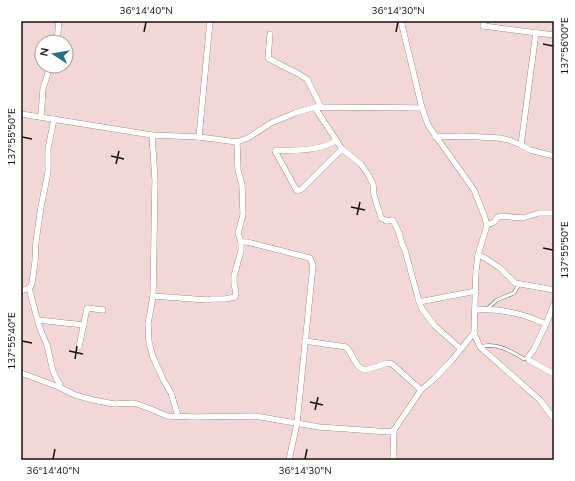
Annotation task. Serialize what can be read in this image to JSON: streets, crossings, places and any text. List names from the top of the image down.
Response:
{
  "north": "left",
  "coordinates": [
    "36°14'40\"N",
    "36°14'30\"N",
    "137°56'00\"E",
    "137°55'50\"E",
    "137°55'40\"E"
  ]
}
